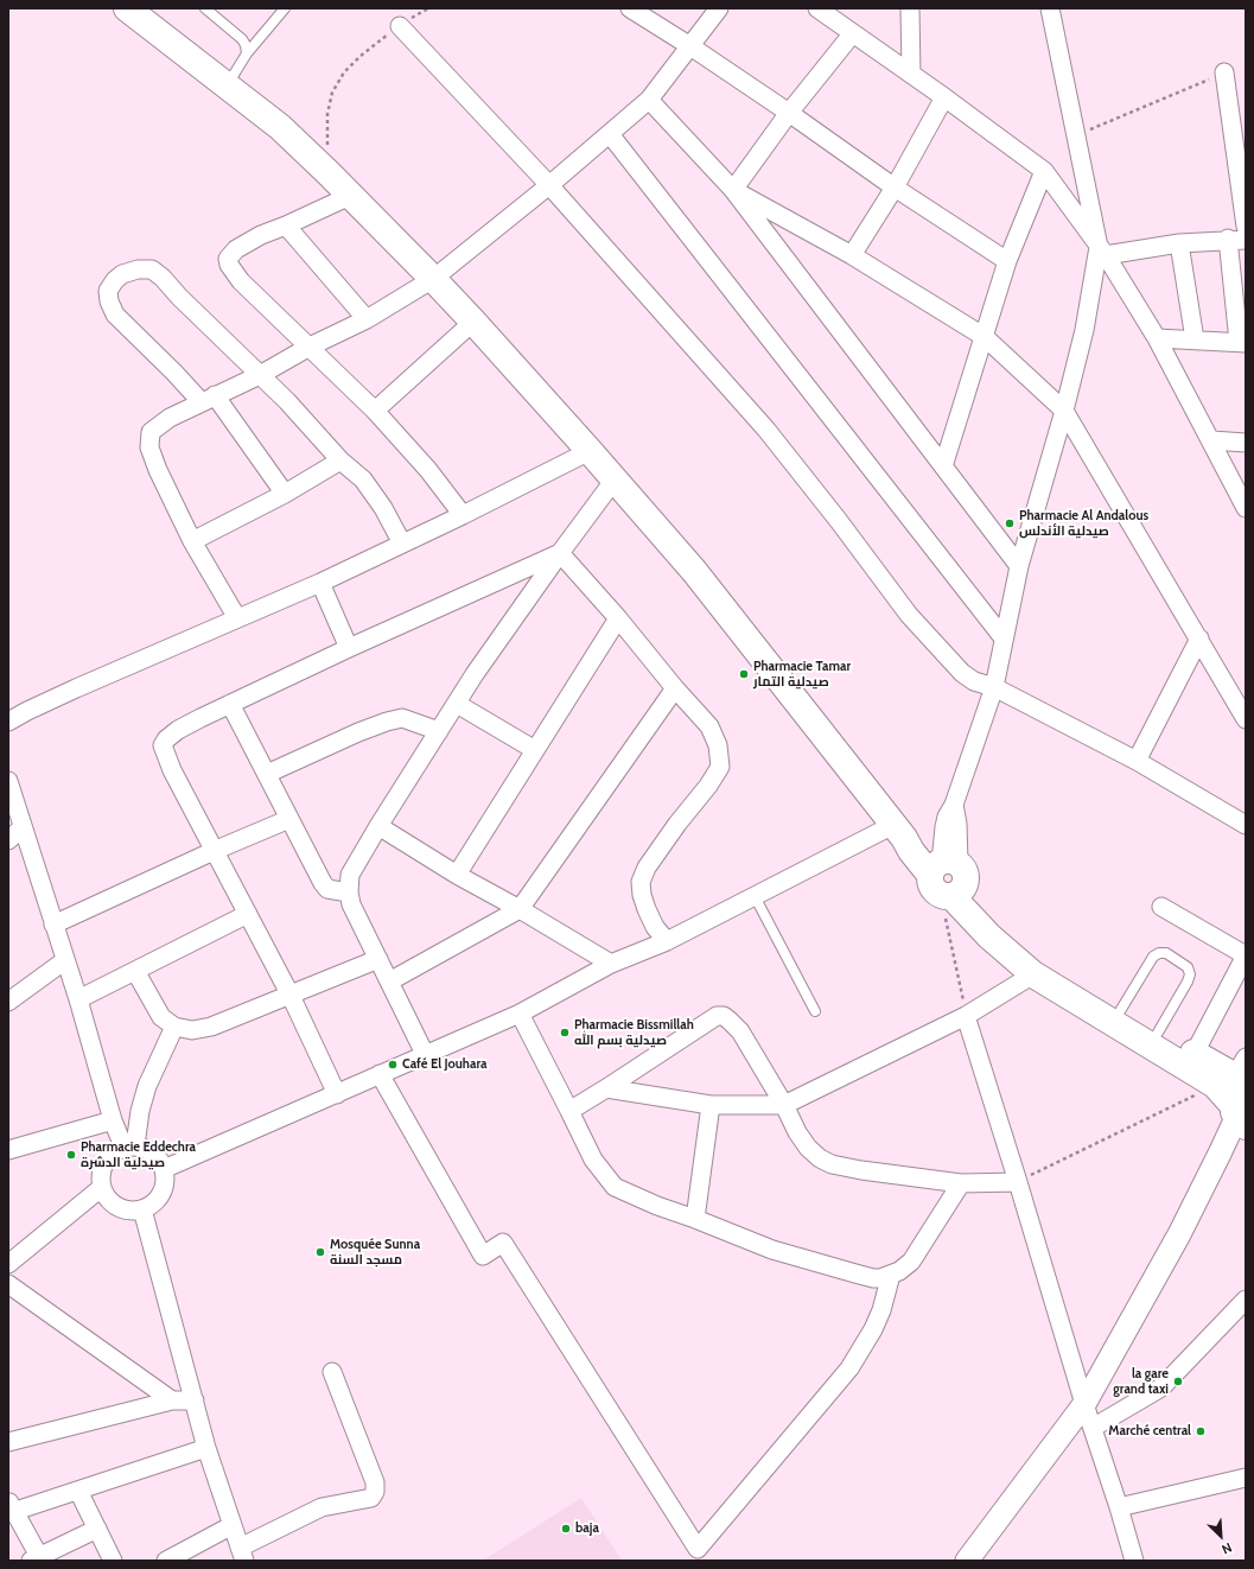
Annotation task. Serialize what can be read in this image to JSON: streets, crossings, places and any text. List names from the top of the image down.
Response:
{
  "places": [
    "Pharmacie Al Andalous صيدلية الأندلس",
    "Pharmacie Tamar صيدلية التمار",
    "Pharmacie Bissmillah صيدلية بسم الله",
    "Café El Jouhara",
    "Pharmacie Eddechra صيدلية الدشرة",
    "Mosquée Sunna مسجد السنة",
    "la gare grand taxi",
    "Marché central",
    "baja"
  ],
  "north": "bottom right"
}
